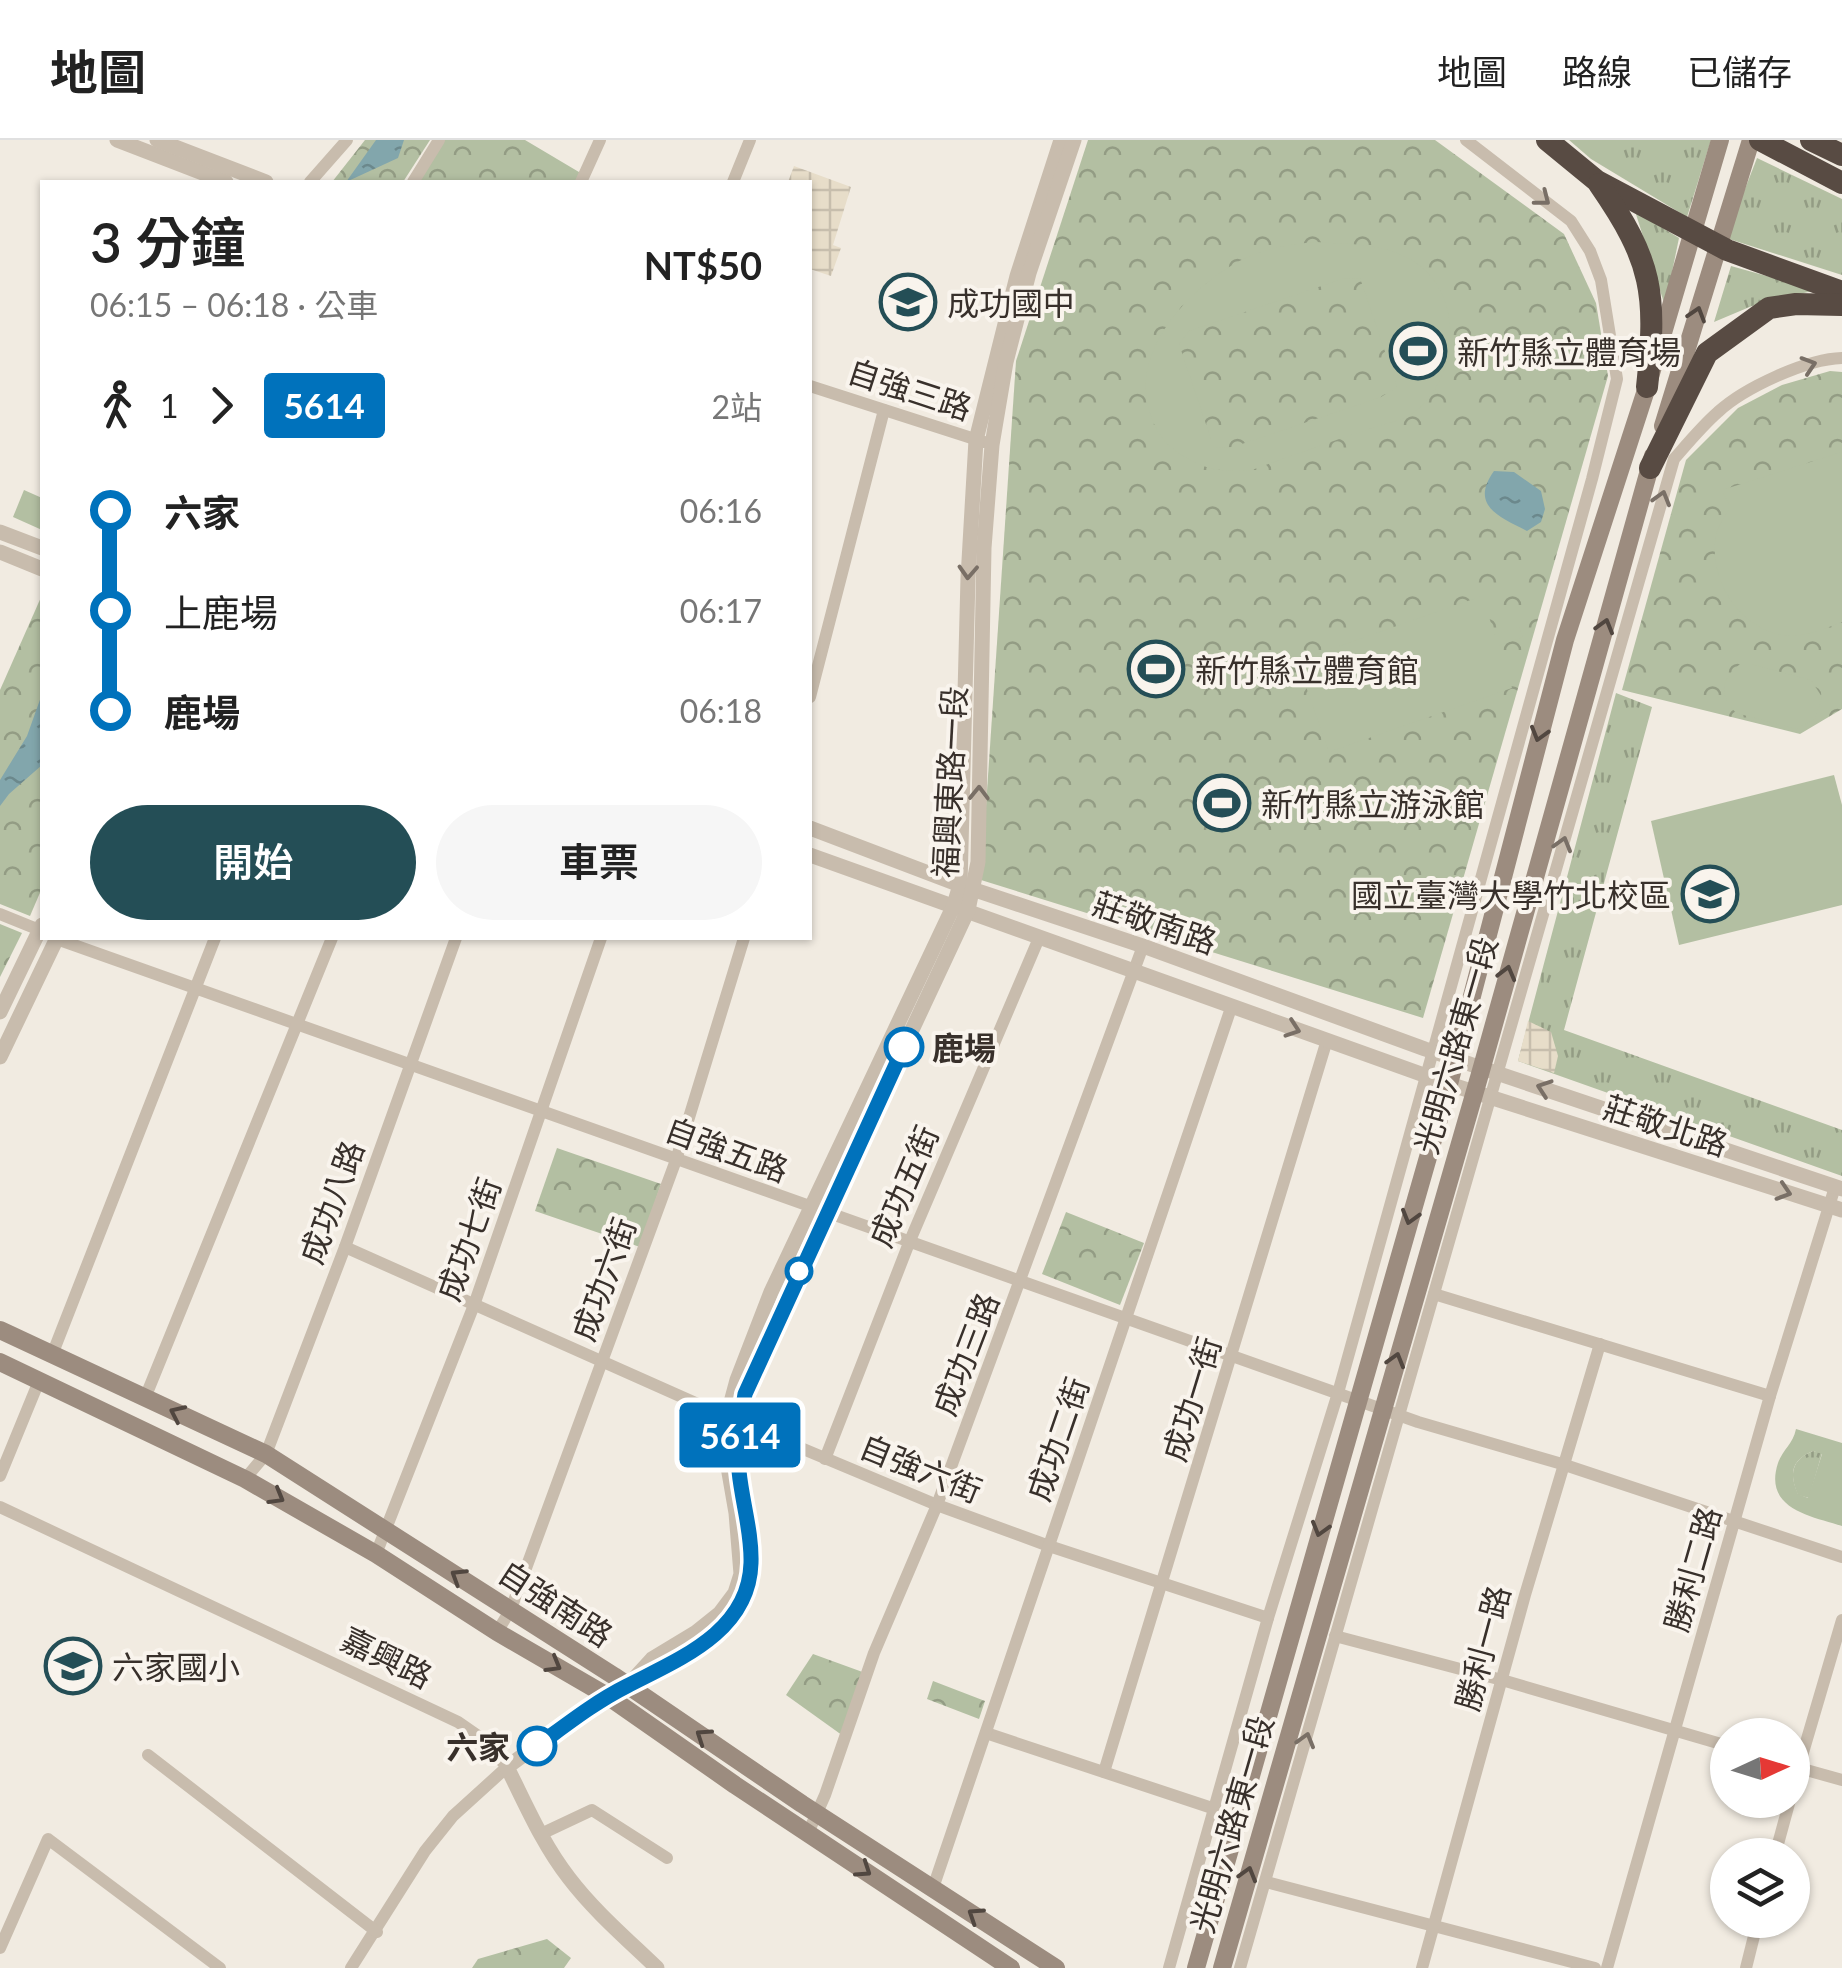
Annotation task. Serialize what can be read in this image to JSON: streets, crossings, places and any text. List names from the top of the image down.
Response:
{
  "streets": {
    "main road": ["光明六路東一段", "自強南路"],
    "street": [
      "自強三路",
      "福興東路一段",
      "莊敬南路",
      "莊敬北路",
      "自強五路",
      "成功五街",
      "成功八路",
      "成功七街",
      "成功六街",
      "成功三路",
      "成功一街",
      "成功二街",
      "自強六街",
      "勝利二路",
      "勝利一路",
      "嘉興路"
    ]
  },
  "crossings": [
    ["自強三路", "福興東路一段"],
    ["福興東路一段", "莊敬南路"],
    ["福興東路一段", "自強五路"],
    ["福興東路一段", "自強六街"],
    ["福興東路一段", "自強南路"],
    ["福興東路一段", "嘉興路"],
    ["莊敬南路", "光明六路東一段"],
    ["莊敬南路", "莊敬北路"],
    ["莊敬南路", "成功五街"],
    ["莊敬南路", "成功三路"],
    ["莊敬南路", "成功一街"],
    ["莊敬南路", "成功二街"],
    ["光明六路東一段", "莊敬北路"],
    ["光明六路東一段", "自強五路"],
    ["光明六路東一段", "自強六街"],
    ["莊敬北路", "勝利二路"],
    ["自強五路", "成功五街"],
    ["自強五路", "成功八路"],
    ["自強五路", "成功七街"],
    ["自強五路", "成功六街"],
    ["自強五路", "成功三路"],
    ["自強五路", "成功一街"],
    ["自強五路", "成功二街"],
    ["自強五路", "勝利二路"],
    ["自強五路", "勝利一路"],
    ["成功五街", "自強六街"],
    ["成功八路", "自強六街"],
    ["成功八路", "自強南路"],
    ["成功七街", "自強六街"],
    ["成功七街", "自強南路"],
    ["成功六街", "自強六街"],
    ["成功六街", "自強南路"],
    ["成功三路", "自強六街"],
    ["成功三路", "自強南路"],
    ["成功一街", "自強六街"],
    ["成功二街", "自強六街"],
    ["成功二街", "自強南路"]
  ],
  "places": {
    "school or university": ["成功國中", "國立臺灣大學竹北校區", "六家國小"],
    "sports": ["新竹縣立體育場", "新竹縣立體育館", "新竹縣立游泳館"],
    "other": ["鹿場", "六家"]
  },
  "lines": ["bus line 5614"],
  "north": "right",
  "page": {
    "header": "地圖",
    "nav": ["地圖", "路線", "已儲存"],
    "on_map": "5614",
    "heading": ["3 分鐘", "06:15 – 06:18 · 公車", "NT$50"],
    "legs": ["1", "5614", "2站"],
    "list": [
      {
        "name": "六家",
        "value": "06:16"
      },
      {
        "name": "上鹿場",
        "value": "06:17"
      },
      {
        "name": "鹿場",
        "value": "06:18"
      }
    ],
    "buttons": ["開始", "車票"]
  }
}
